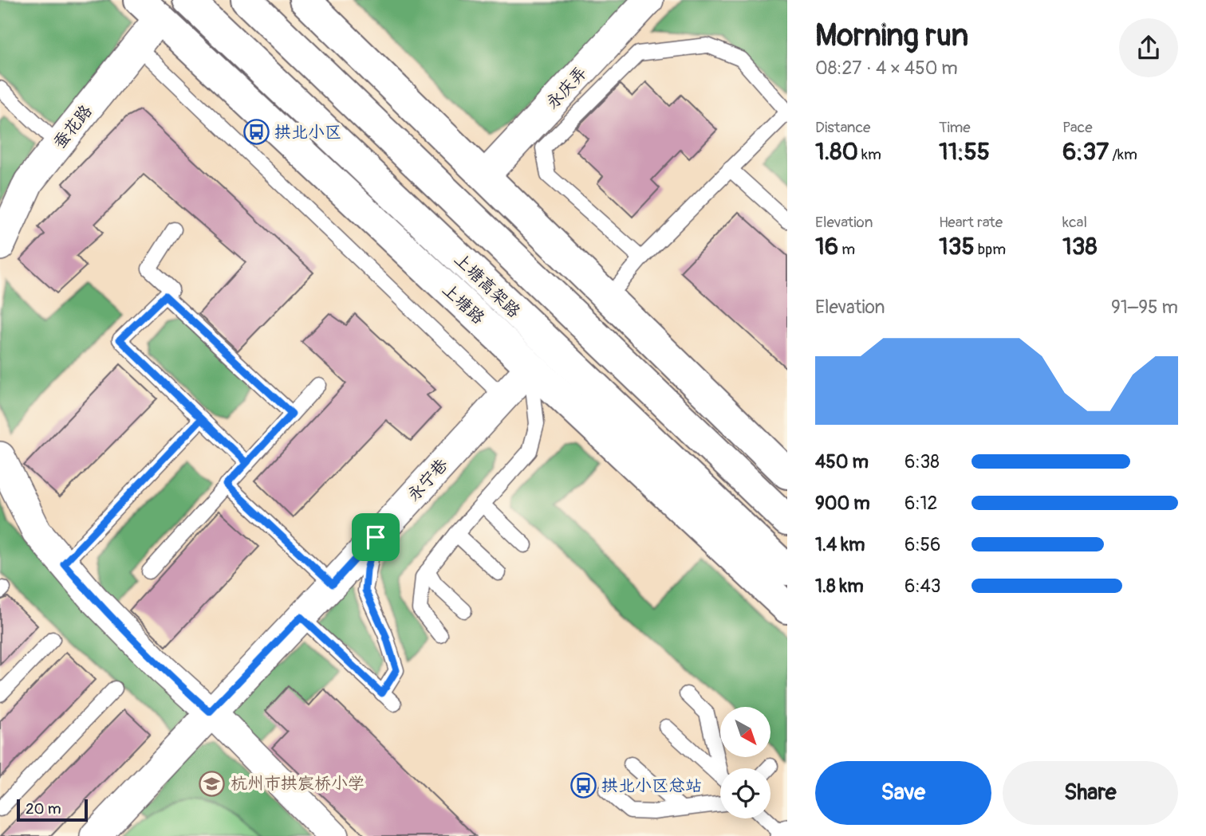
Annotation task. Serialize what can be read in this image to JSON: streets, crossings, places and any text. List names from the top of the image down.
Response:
{
  "streets": {
    "main road": ["上塘高架路", "上塘路"],
    "street": ["永庆弄", "蚕花路", "永宁巷"]
  },
  "crossings": [
    ["蚕花路", "上塘路"],
    ["上塘路", "永宁巷"]
  ],
  "places": {
    "bus stop": ["拱北小区", "拱北小区总站"],
    "school or university": ["杭州市拱宸桥小学"]
  },
  "scale_bar": "20 m",
  "north": "bottom right",
  "page": {
    "heading": ["Morning run", "08:27 · 4 × 450 m"],
    "stats": [
      ["Distance", "1.80 km"],
      ["Time", "11:55"],
      ["Pace", "6:37 /km"],
      ["Elevation", "16 m"],
      ["Heart rate", "135 bpm"],
      ["kcal", "138"]
    ],
    "chart": ["Elevation", "91–95 m"],
    "list": [
      {
        "name": "450 m",
        "note": "6:38"
      },
      {
        "name": "900 m",
        "note": "6:12"
      },
      {
        "name": "1.4 km",
        "note": "6:56"
      },
      {
        "name": "1.8 km",
        "note": "6:43"
      }
    ],
    "buttons": ["Save", "Share"],
    "scale": "20 m"
  }
}
